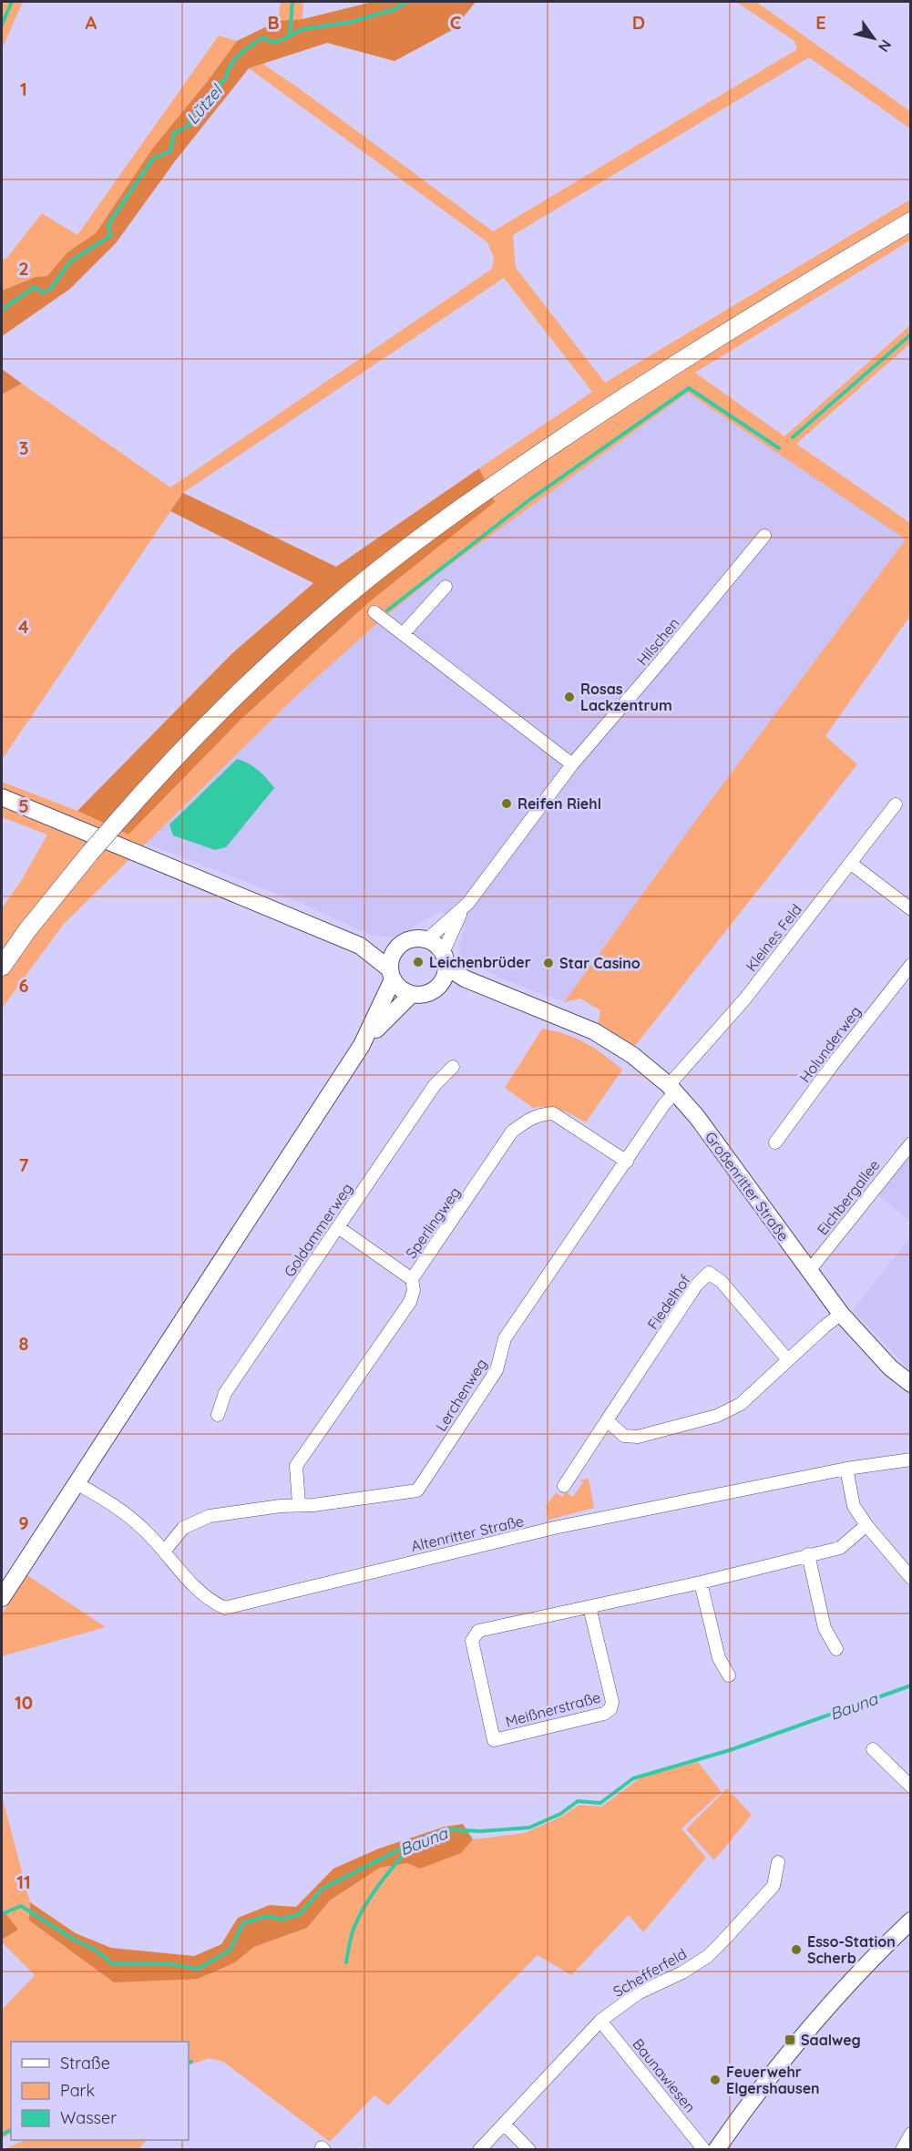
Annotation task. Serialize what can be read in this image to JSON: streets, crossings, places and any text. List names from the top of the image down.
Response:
{
  "streets": {
    "street": [
      "Hilschen",
      "Kleines Feld",
      "Holunderweg",
      "Großenritter Straße",
      "Eichbergallee",
      "Sperlingweg",
      "Goldammerweg",
      "Fiedelhof",
      "Lerchenweg",
      "Altenritter Straße",
      "Meißnerstraße",
      "Schefferfeld",
      "Baunawiesen"
    ]
  },
  "crossings": [
    ["Hilschen", "Großenritter Straße"],
    ["Kleines Feld", "Großenritter Straße"],
    ["Kleines Feld", "Lerchenweg"],
    ["Großenritter Straße", "Eichbergallee"],
    ["Großenritter Straße", "Lerchenweg"],
    ["Sperlingweg", "Lerchenweg"],
    ["Lerchenweg", "Altenritter Straße"],
    ["Schefferfeld", "Baunawiesen"]
  ],
  "water": ["Lützel", "Bauna"],
  "places": {
    "other": [
      "Rosas Lackzentrum",
      "Reifen Riehl",
      "Leichenbrüder",
      "Star Casino",
      "Esso-Station Scherb",
      "Feuerwehr Elgershausen"
    ],
    "transit": ["Saalweg"]
  },
  "legend": ["Straße", "Park", "Wasser"],
  "north": "bottom right",
  "grid": {
    "columns": [
      "A",
      "B",
      "C",
      "D",
      "E"
    ],
    "rows": [
      "1",
      "2",
      "3",
      "4",
      "5",
      "6",
      "7",
      "8",
      "9",
      "10",
      "11"
    ]
  }
}
